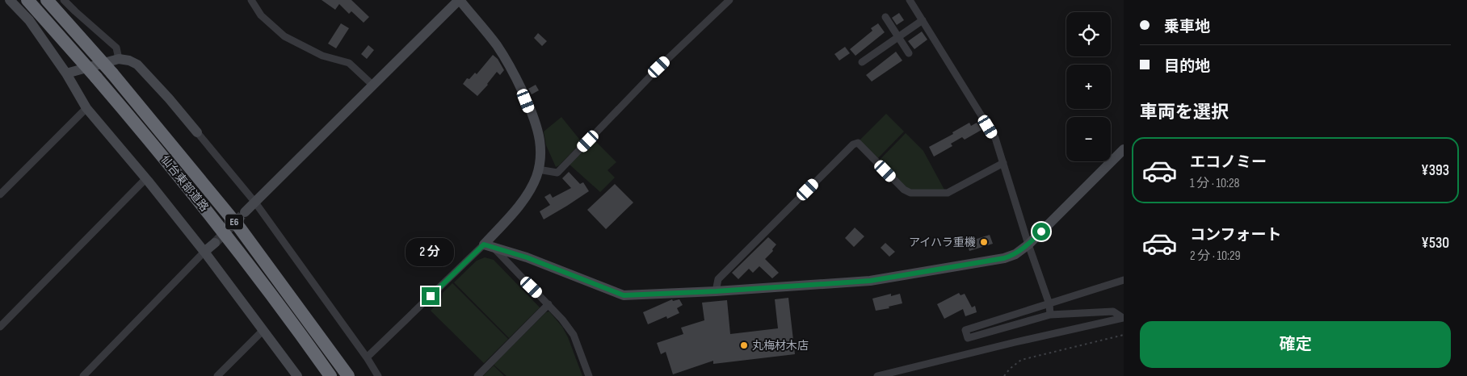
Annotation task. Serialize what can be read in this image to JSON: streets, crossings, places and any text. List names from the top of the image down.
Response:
{
  "streets": {
    "highway": ["仙台東部道路", "E6"]
  },
  "places": ["アイハラ重機", "丸梅材木店"],
  "page": {
    "banner": ["乗車地", "目的地"],
    "map_buttons": ["+", "−"],
    "heading": "車両を選択",
    "list": [
      {
        "name": "エコノミー",
        "note": "1 分 · 10:28",
        "value": "¥393"
      },
      {
        "name": "コンフォート",
        "note": "2 分 · 10:29",
        "value": "¥530"
      }
    ],
    "bubble": "2 分",
    "buttons": "確定"
  }
}
